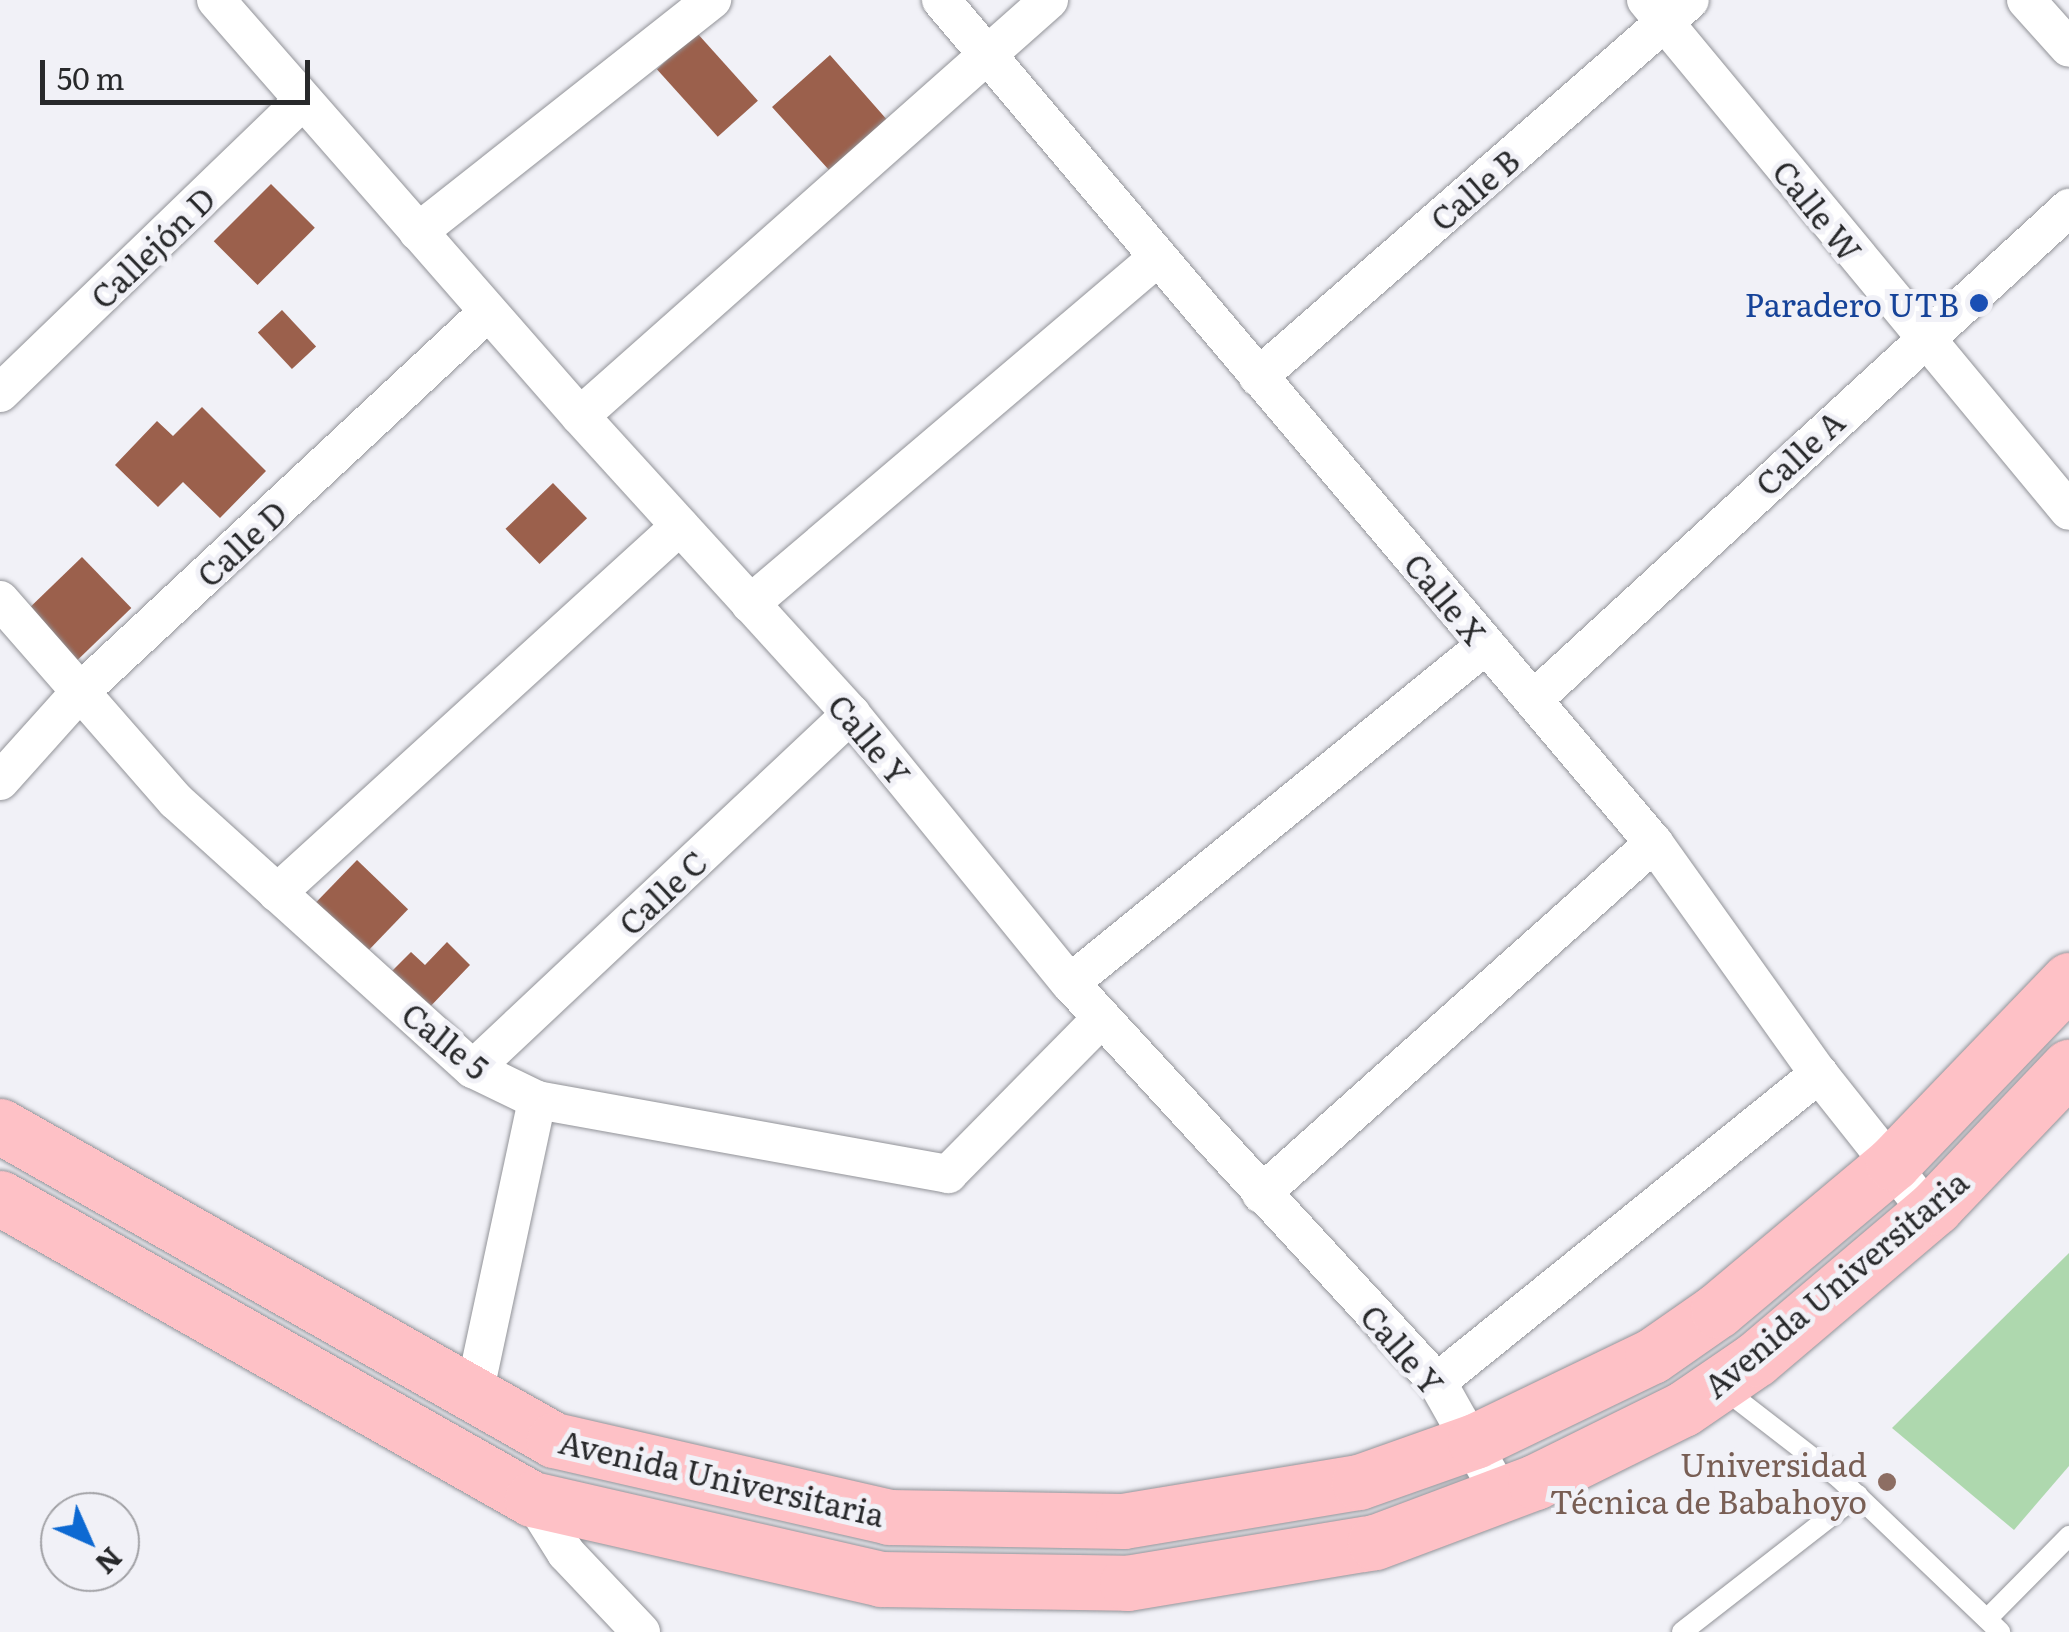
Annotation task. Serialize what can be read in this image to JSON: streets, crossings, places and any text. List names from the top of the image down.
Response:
{
  "streets": {
    "highway": ["Avenida Universitaria"],
    "street": [
      "Calle B",
      "Calle W",
      "Callejón D",
      "Calle A",
      "Calle D",
      "Calle X",
      "Calle Y",
      "Calle C",
      "Calle 5"
    ]
  },
  "crossings": [
    ["Calle B", "Calle W"],
    ["Calle B", "Calle X"],
    ["Calle W", "Calle A"],
    ["Callejón D", "Calle Y"],
    ["Calle A", "Calle X"],
    ["Calle D", "Calle Y"],
    ["Calle D", "Calle 5"],
    ["Calle X", "Avenida Universitaria"],
    ["Calle Y", "Calle C"],
    ["Calle Y", "Calle 5"],
    ["Calle Y", "Avenida Universitaria"],
    ["Calle C", "Calle 5"]
  ],
  "places": ["Paradero UTB", "Universidad Técnica de Babahoyo"],
  "scale_bar": "50 m",
  "north": "bottom right"
}
